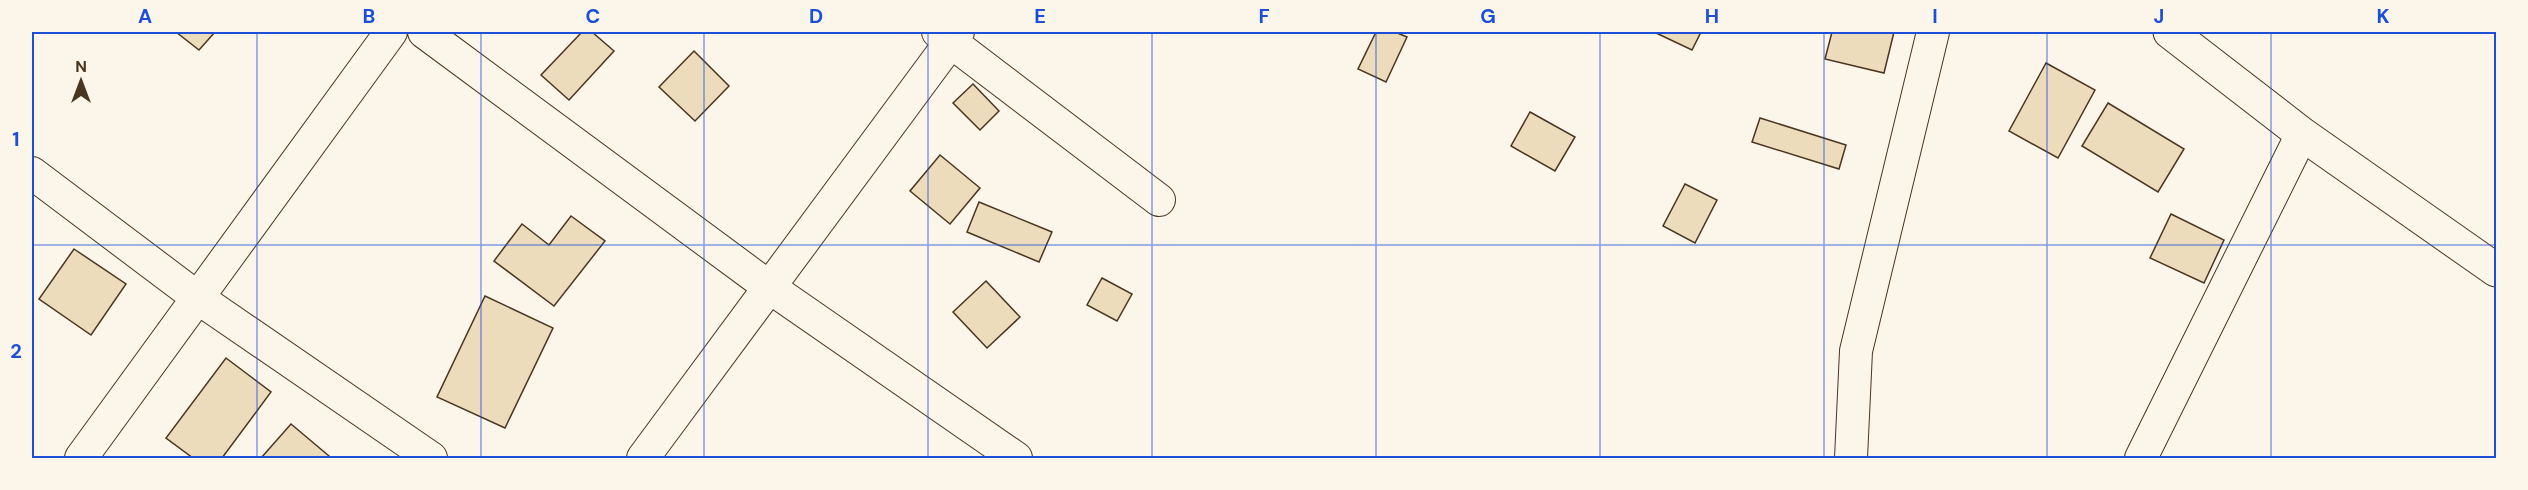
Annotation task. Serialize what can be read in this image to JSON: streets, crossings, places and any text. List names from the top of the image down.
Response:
{
  "north": "top",
  "grid": {
    "columns": [
      "A",
      "B",
      "C",
      "D",
      "E",
      "F",
      "G",
      "H",
      "I",
      "J",
      "K"
    ],
    "rows": ["1", "2"]
  }
}
